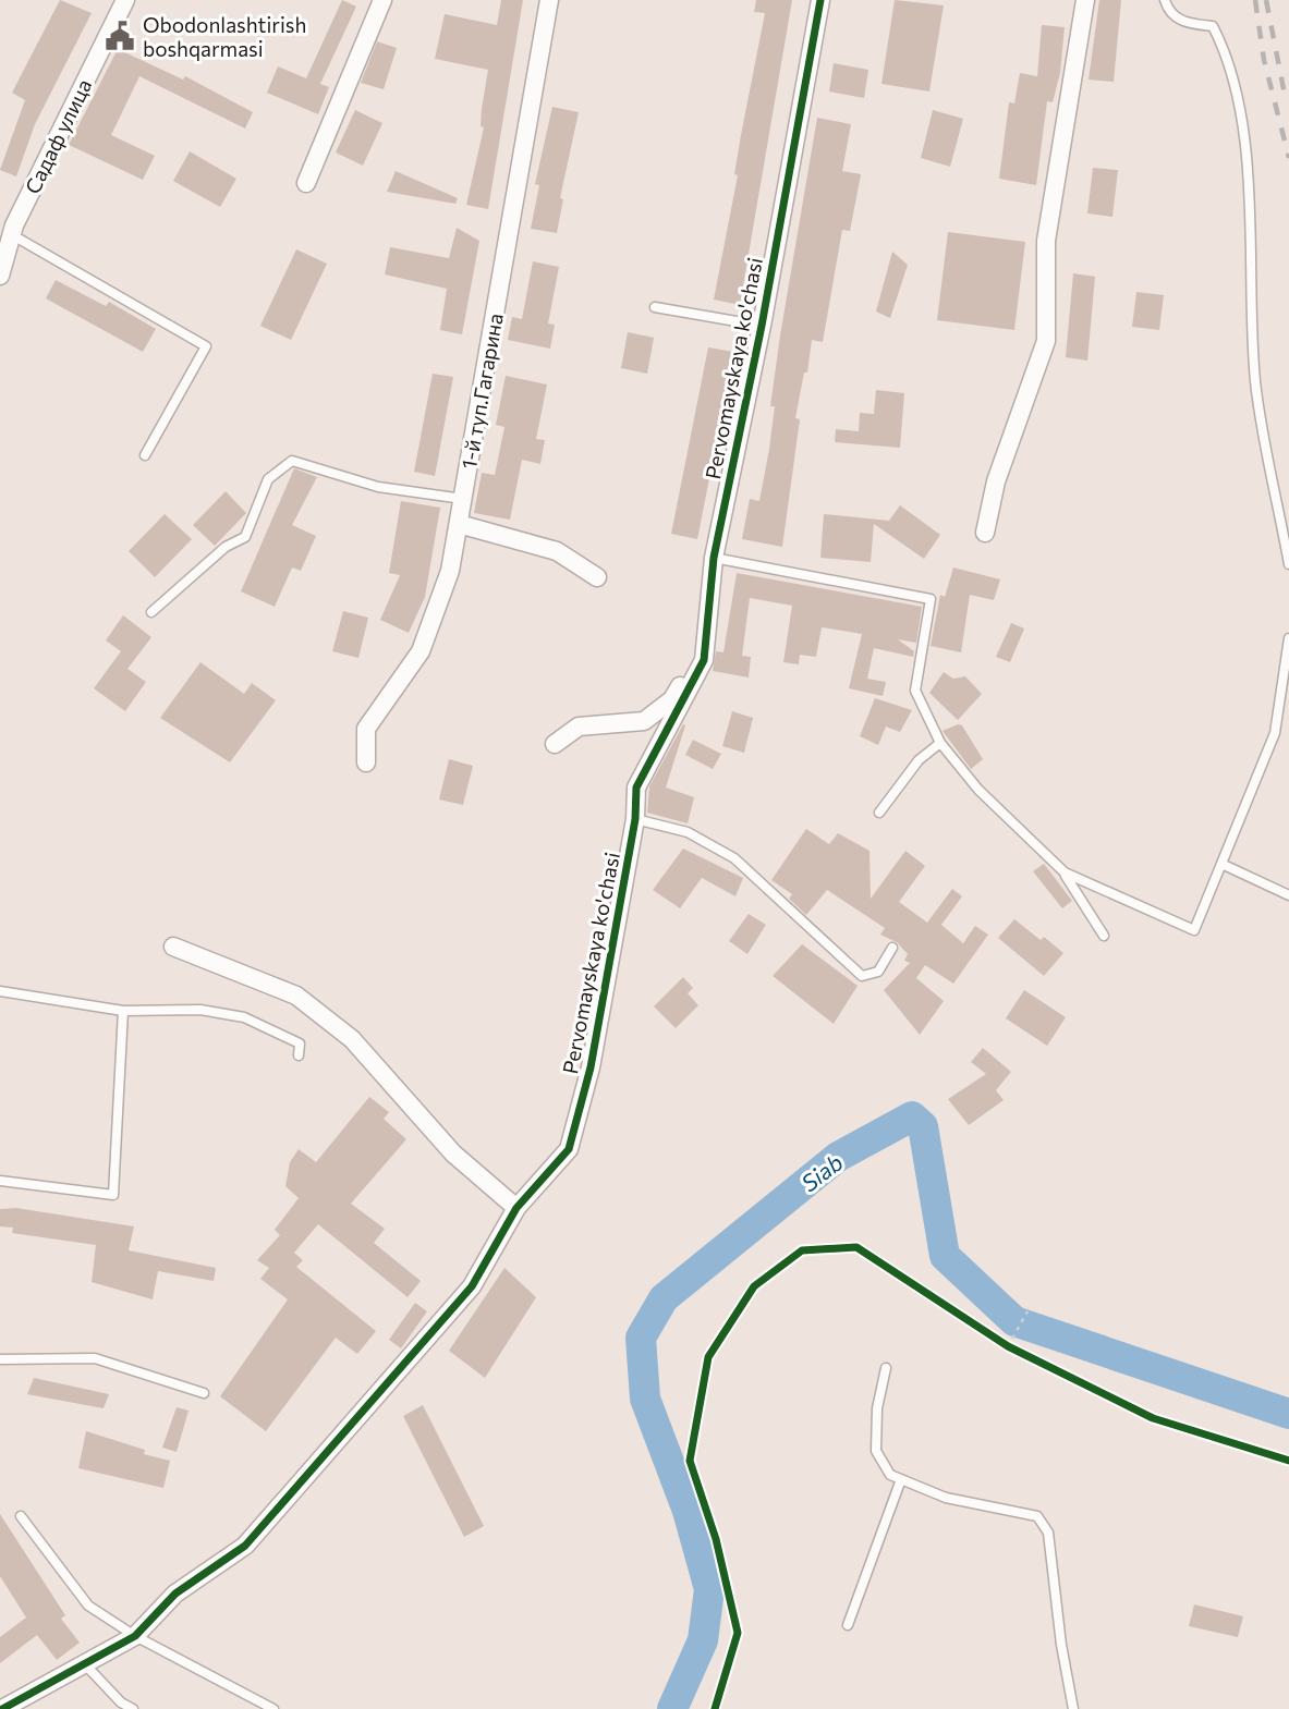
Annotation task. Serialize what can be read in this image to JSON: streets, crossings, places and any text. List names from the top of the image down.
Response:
{
  "streets": {
    "street": ["Садаф улица", "Pervomayskaya ko'chasi", "1-й туп.Гагарина"]
  },
  "water": ["Siab"],
  "places": {
    "public building": ["Obodonlashtirish boshqarmasi"]
  }
}
